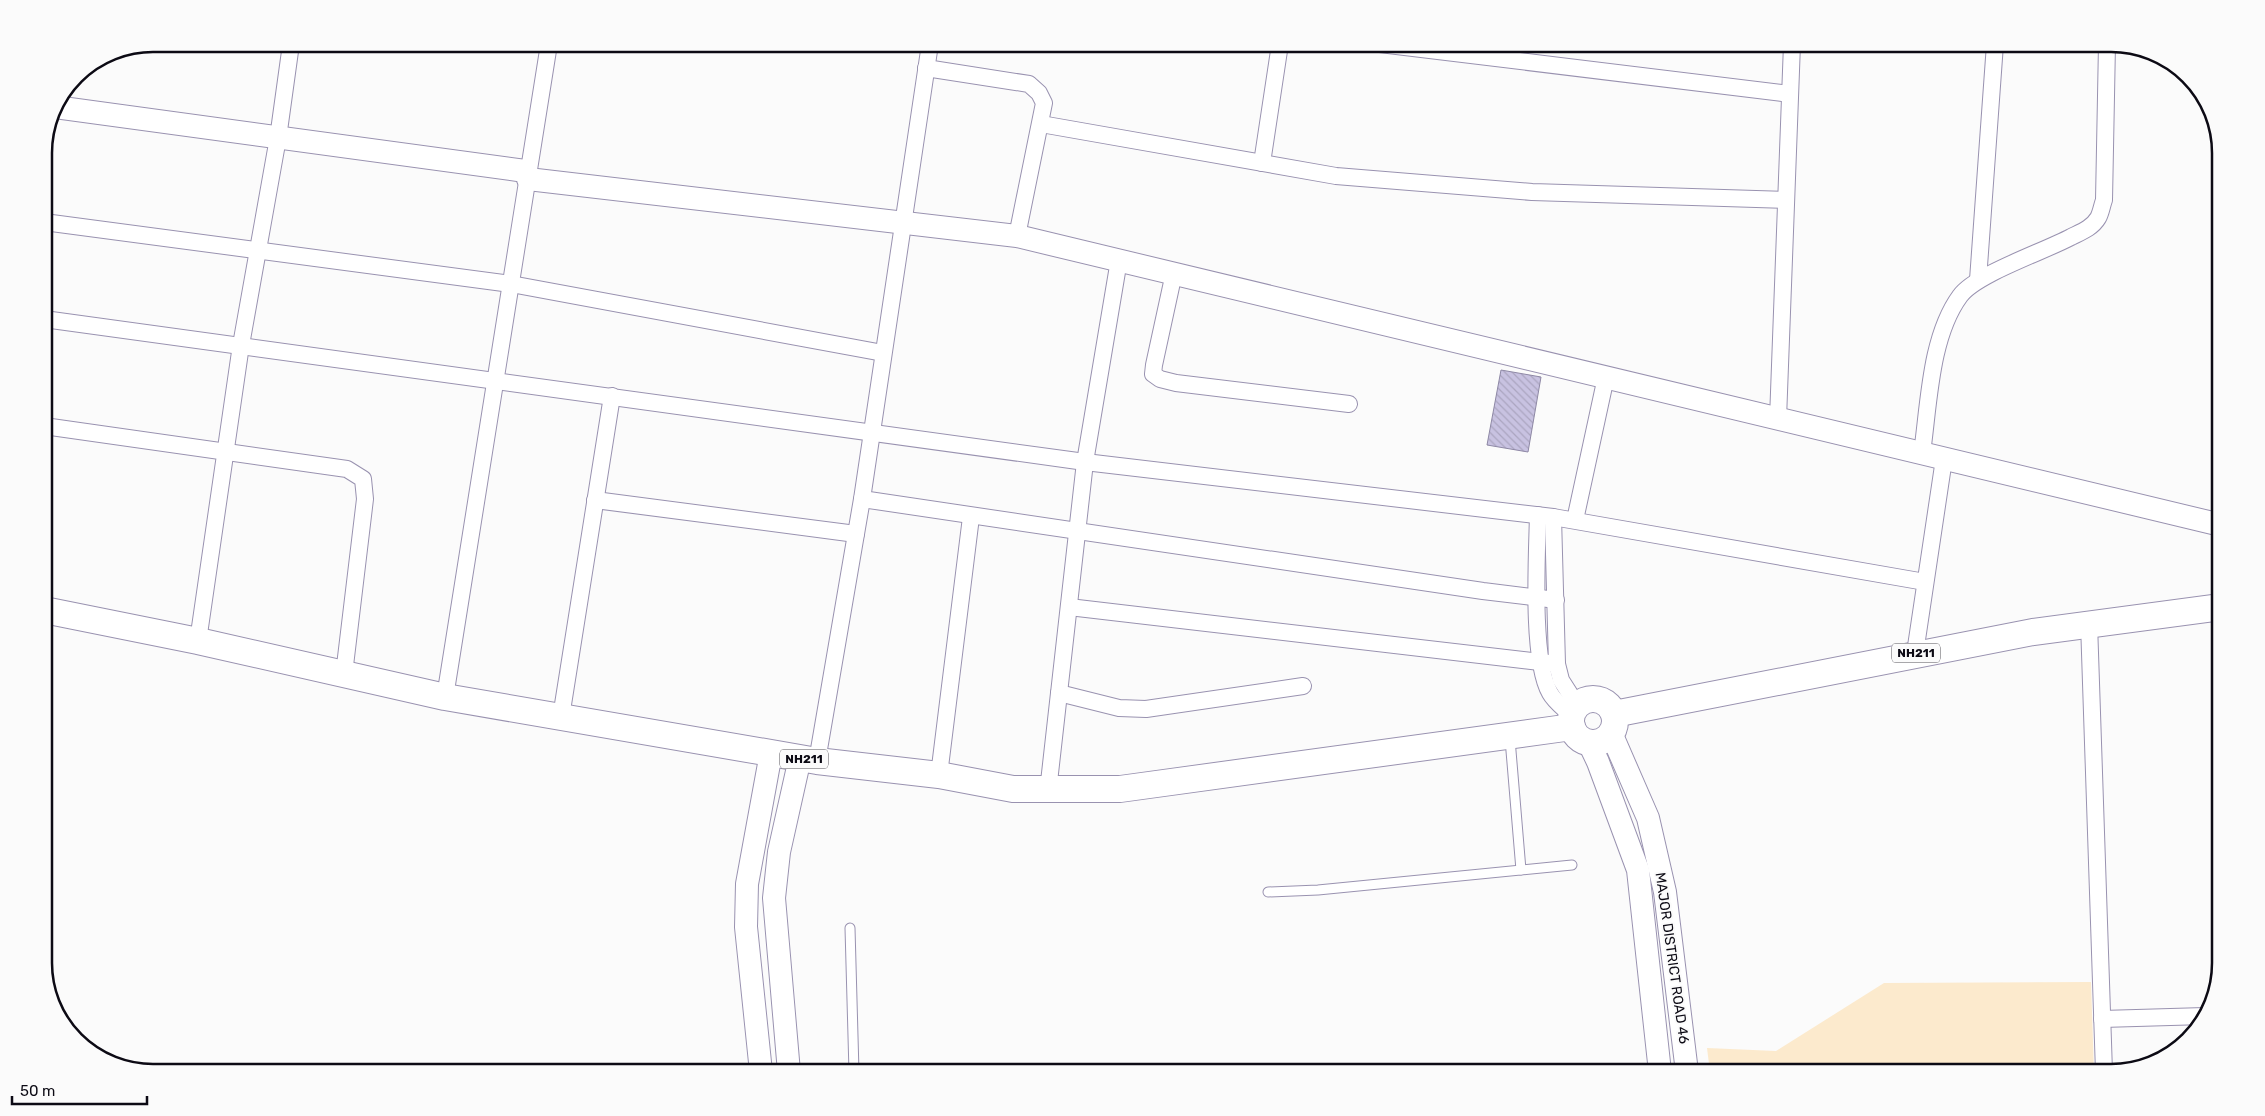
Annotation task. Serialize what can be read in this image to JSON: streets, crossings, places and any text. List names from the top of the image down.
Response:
{
  "streets": {
    "main road": ["NH211", "MAJOR DISTRICT ROAD 46"]
  },
  "crossings": [
    ["NH211", "MAJOR DISTRICT ROAD 46"]
  ],
  "scale_bar": "50 m"
}
